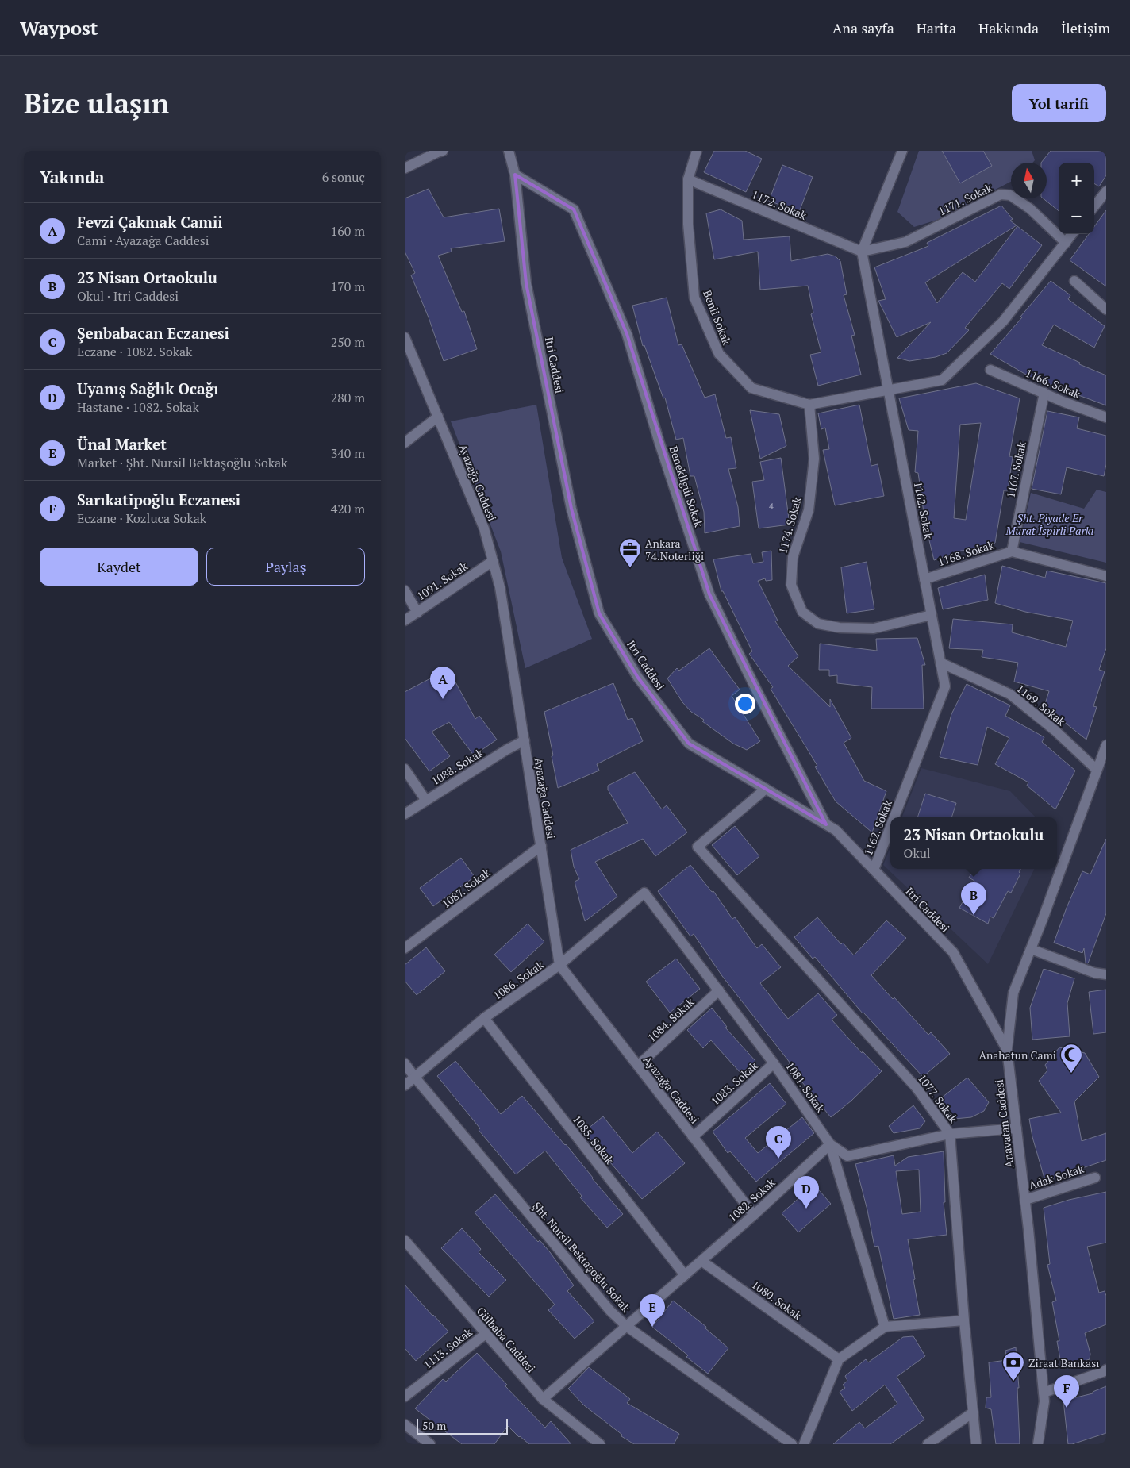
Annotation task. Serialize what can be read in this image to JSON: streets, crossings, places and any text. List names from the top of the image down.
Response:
{
  "streets": {
    "street": [
      "1171. Sokak",
      "1172. Sokak",
      "Benli Sokak",
      "Itri Caddesi",
      "1166. Sokak",
      "1167. Sokak",
      "Ayazağa Caddesi",
      "Benekligül Sokak",
      "1162. Sokak",
      "1174. Sokak",
      "1168. Sokak",
      "1091. Sokak",
      "1169. Sokak",
      "1088. Sokak",
      "1087. Sokak",
      "1086. Sokak",
      "1084. Sokak",
      "1083. Sokak",
      "1081. Sokak",
      "1077. Sokak",
      "Anavatan Caddesi",
      "1085. Sokak",
      "Adak Sokak",
      "1082. Sokak",
      "Şht. Nursil Bektaşoğlu Sokak",
      "1080. Sokak",
      "Gülbaba Caddesi",
      "1113. Sokak"
    ]
  },
  "crossings": [
    ["1171. Sokak", "1172. Sokak"],
    ["1171. Sokak", "Benli Sokak"],
    ["1171. Sokak", "1162. Sokak"],
    ["1172. Sokak", "Benli Sokak"],
    ["1172. Sokak", "1162. Sokak"],
    ["Benli Sokak", "1162. Sokak"],
    ["Benli Sokak", "1174. Sokak"],
    ["Itri Caddesi", "Benekligül Sokak"],
    ["Itri Caddesi", "1162. Sokak"],
    ["Itri Caddesi", "1077. Sokak"],
    ["Itri Caddesi", "Anavatan Caddesi"],
    ["1166. Sokak", "1167. Sokak"],
    ["1167. Sokak", "1168. Sokak"],
    ["Ayazağa Caddesi", "1091. Sokak"],
    ["Ayazağa Caddesi", "1088. Sokak"],
    ["Ayazağa Caddesi", "1087. Sokak"],
    ["Ayazağa Caddesi", "1086. Sokak"],
    ["Ayazağa Caddesi", "1084. Sokak"],
    ["Ayazağa Caddesi", "1083. Sokak"],
    ["Ayazağa Caddesi", "1082. Sokak"],
    ["1162. Sokak", "1174. Sokak"],
    ["1162. Sokak", "1168. Sokak"],
    ["1162. Sokak", "1169. Sokak"],
    ["1169. Sokak", "Anavatan Caddesi"],
    ["1086. Sokak", "1081. Sokak"],
    ["1086. Sokak", "1085. Sokak"],
    ["1086. Sokak", "Şht. Nursil Bektaşoğlu Sokak"],
    ["1084. Sokak", "1081. Sokak"],
    ["1083. Sokak", "1081. Sokak"],
    ["1081. Sokak", "1082. Sokak"],
    ["Anavatan Caddesi", "Adak Sokak"],
    ["1085. Sokak", "1082. Sokak"],
    ["1082. Sokak", "Şht. Nursil Bektaşoğlu Sokak"],
    ["1082. Sokak", "1080. Sokak"],
    ["1082. Sokak", "Gülbaba Caddesi"],
    ["Gülbaba Caddesi", "1113. Sokak"]
  ],
  "parks": ["Şht. Piyade Er Murat İspirli Parkı"],
  "places": {
    "office": ["Ankara 74.Noterliği"],
    "mosque": ["Anahatun Cami"],
    "bank": ["Ziraat Bankası"]
  },
  "house_numbers": ["4"],
  "scale_bar": "50 m",
  "north": "top",
  "page": {
    "header": "Waypost",
    "nav": [
      "Ana sayfa",
      "Harita",
      "Hakkında",
      "İletişim"
    ],
    "buttons": [
      "Yol tarifi",
      ["Kaydet", "Paylaş"]
    ],
    "title": "Bize ulaşın",
    "heading": ["Yakında", "6 sonuç"],
    "map_buttons": ["+", "−"],
    "list": [
      {
        "mark": "A",
        "name": "Fevzi Çakmak Camii",
        "note": "Cami · Ayazağa Caddesi",
        "value": "160 m"
      },
      {
        "mark": "B",
        "name": "23 Nisan Ortaokulu",
        "note": "Okul · Itri Caddesi",
        "value": "170 m"
      },
      {
        "mark": "C",
        "name": "Şenbabacan Eczanesi",
        "note": "Eczane · 1082. Sokak",
        "value": "250 m"
      },
      {
        "mark": "D",
        "name": "Uyanış Sağlık Ocağı",
        "note": "Hastane · 1082. Sokak",
        "value": "280 m"
      },
      {
        "mark": "E",
        "name": "Ünal Market",
        "note": "Market · Şht. Nursil Bektaşoğlu Sokak",
        "value": "340 m"
      },
      {
        "mark": "F",
        "name": "Sarıkatipoğlu Eczanesi",
        "note": "Eczane · Kozluca Sokak",
        "value": "420 m"
      }
    ],
    "pins": [
      "A",
      "B",
      "C",
      "D",
      "E",
      "F"
    ],
    "popup": ["23 Nisan Ortaokulu", "Okul"],
    "scale": "50 m"
  }
}
